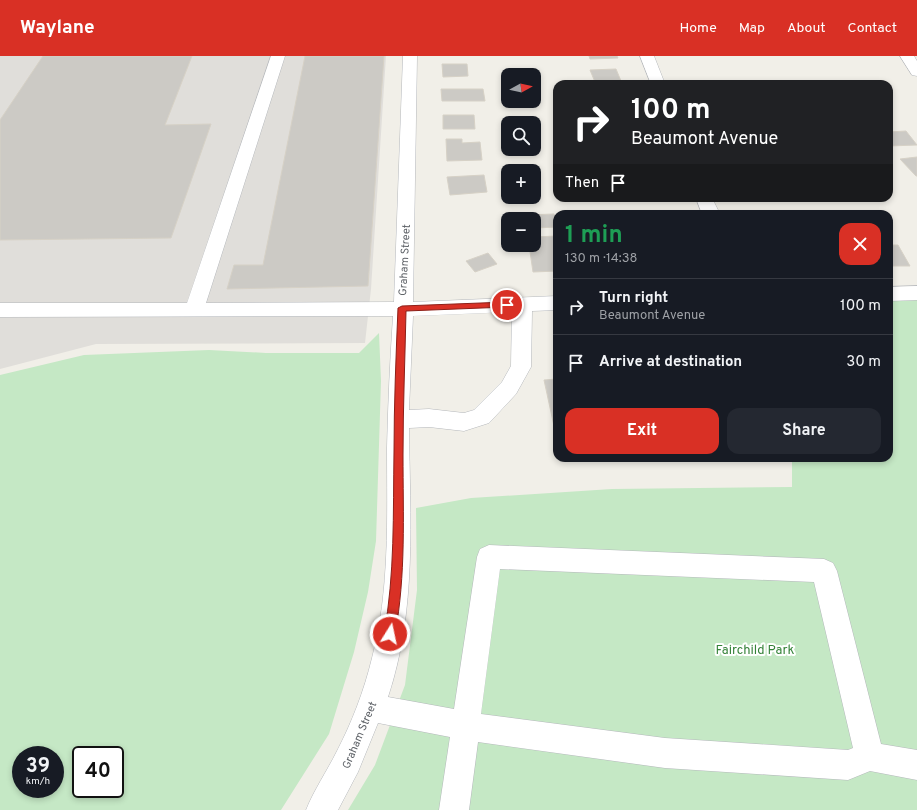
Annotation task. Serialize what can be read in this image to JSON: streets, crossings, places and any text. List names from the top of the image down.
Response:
{
  "streets": {
    "street": ["Graham Street"]
  },
  "parks": ["Fairchild Park"],
  "north": "right",
  "page": {
    "header": "Waylane",
    "nav": [
      "Home",
      "Map",
      "About",
      "Contact"
    ],
    "map_buttons": ["+", "−"],
    "turn": ["100 m", "Beaumont Avenue"],
    "then": "Then",
    "heading": ["1 min", "130 m · 14:38"],
    "list": [
      {
        "name": "Turn right",
        "note": "Beaumont Avenue",
        "value": "100 m"
      },
      {
        "name": "Arrive at destination",
        "value": "30 m"
      }
    ],
    "buttons": ["Exit", "Share"],
    "speed": "39 km/h",
    "limit": "40"
  }
}
